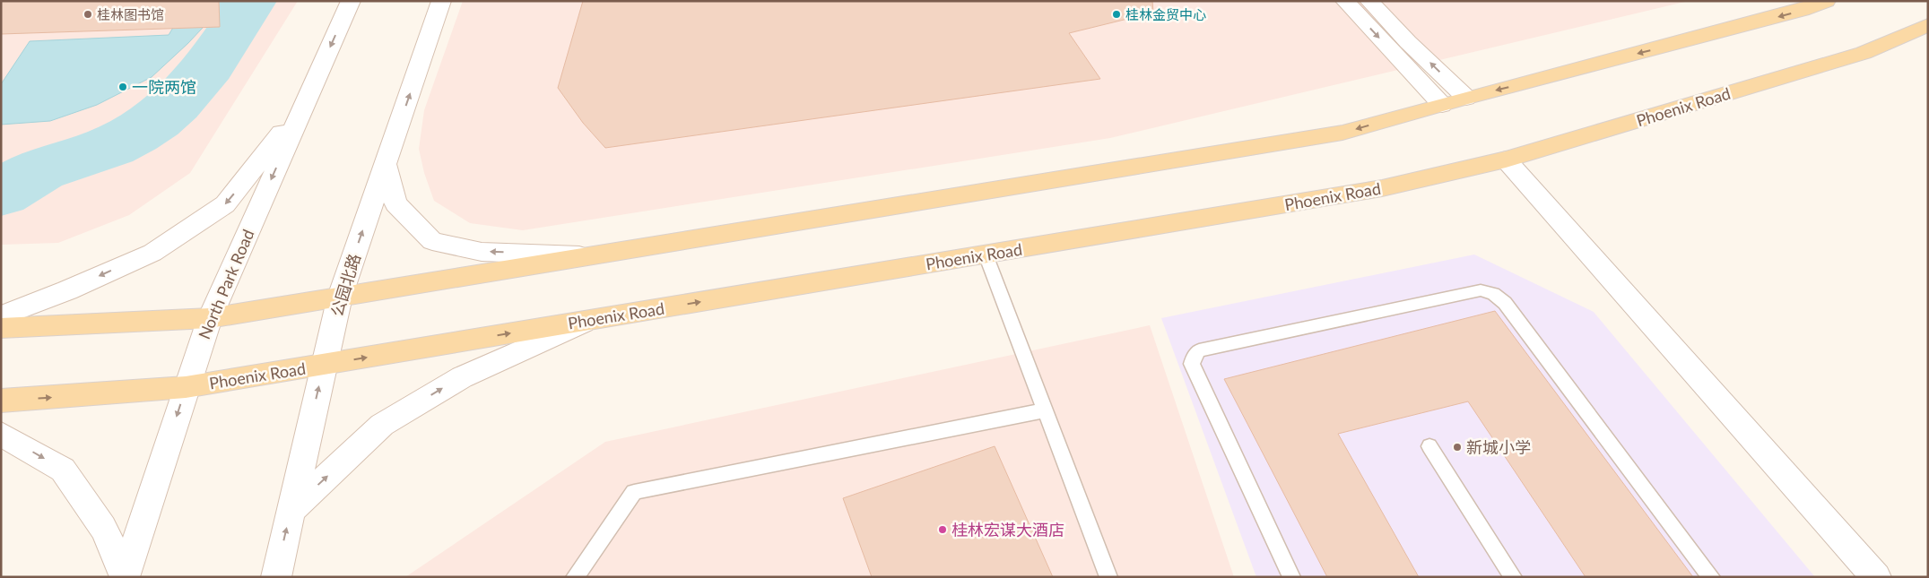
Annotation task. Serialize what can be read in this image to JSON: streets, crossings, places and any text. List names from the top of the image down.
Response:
{
  "streets": {
    "main road": ["Phoenix Road", "North Park Road", "公园北路"]
  },
  "crossings": [
    ["Phoenix Road", "North Park Road"],
    ["Phoenix Road", "公园北路"]
  ],
  "one_way": ["North Park Road", "公园北路"],
  "places": [
    "桂林图书馆",
    "桂林金贸中心",
    "一院两馆",
    "新城小学",
    "桂林宏谋大酒店"
  ]
}
